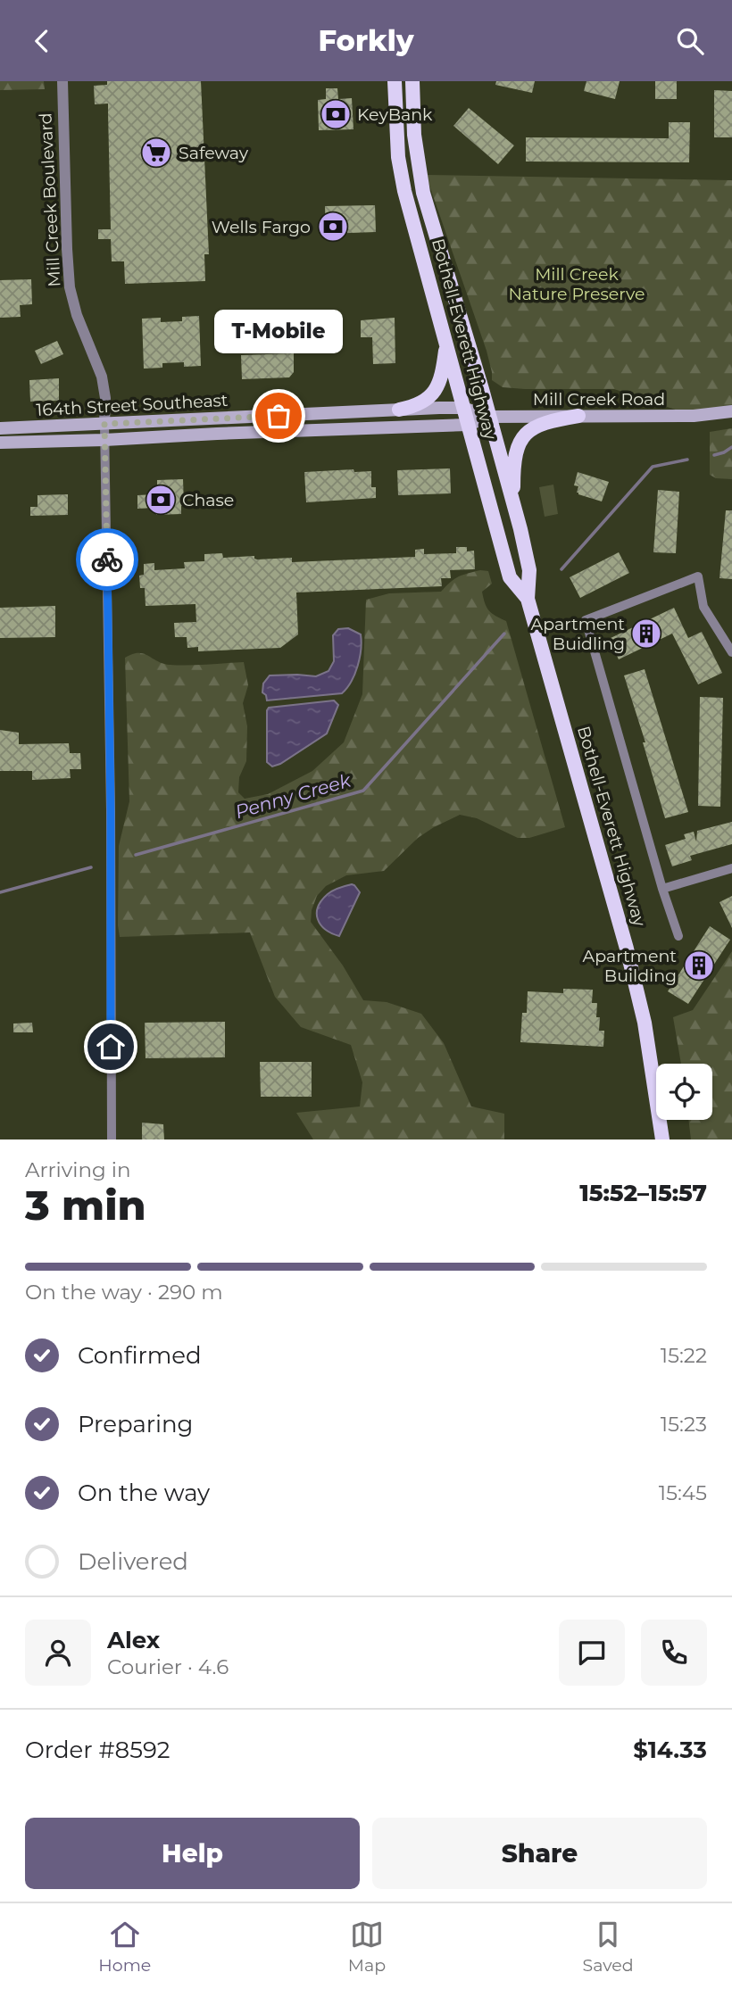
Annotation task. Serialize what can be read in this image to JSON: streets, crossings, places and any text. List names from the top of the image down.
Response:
{
  "streets": {
    "main road": ["Bothell-Everett Highway", "Mill Creek Road", "164th Street Southeast"],
    "street": ["Mill Creek Boulevard"]
  },
  "crossings": [
    ["Mill Creek Boulevard", "164th Street Southeast"],
    ["Bothell-Everett Highway", "Mill Creek Road"],
    ["Bothell-Everett Highway", "164th Street Southeast"],
    ["Mill Creek Road", "164th Street Southeast"]
  ],
  "water": ["Penny Creek"],
  "parks": ["Mill Creek Nature Preserve"],
  "places": {
    "bank": ["KeyBank", "Wells Fargo", "Chase"],
    "supermarket": ["Safeway"],
    "other": ["T-Mobile"],
    "building": ["Apartment Buidling", "Apartment Building"]
  },
  "page": {
    "header": "Forkly",
    "bubble": "T-Mobile",
    "heading": ["3 min", "Arriving in", "15:52–15:57"],
    "panel": [
      "Alex",
      "Courier · 4.6",
      "Order #8592",
      "$14.33"
    ],
    "bar": "On the way · 290 m",
    "list": [
      ["Confirmed", "15:22"],
      ["Preparing", "15:23"],
      ["On the way", "15:45"],
      "Delivered"
    ],
    "buttons": ["Help", "Share"],
    "tabs": ["Home", "Map", "Saved"]
  }
}
